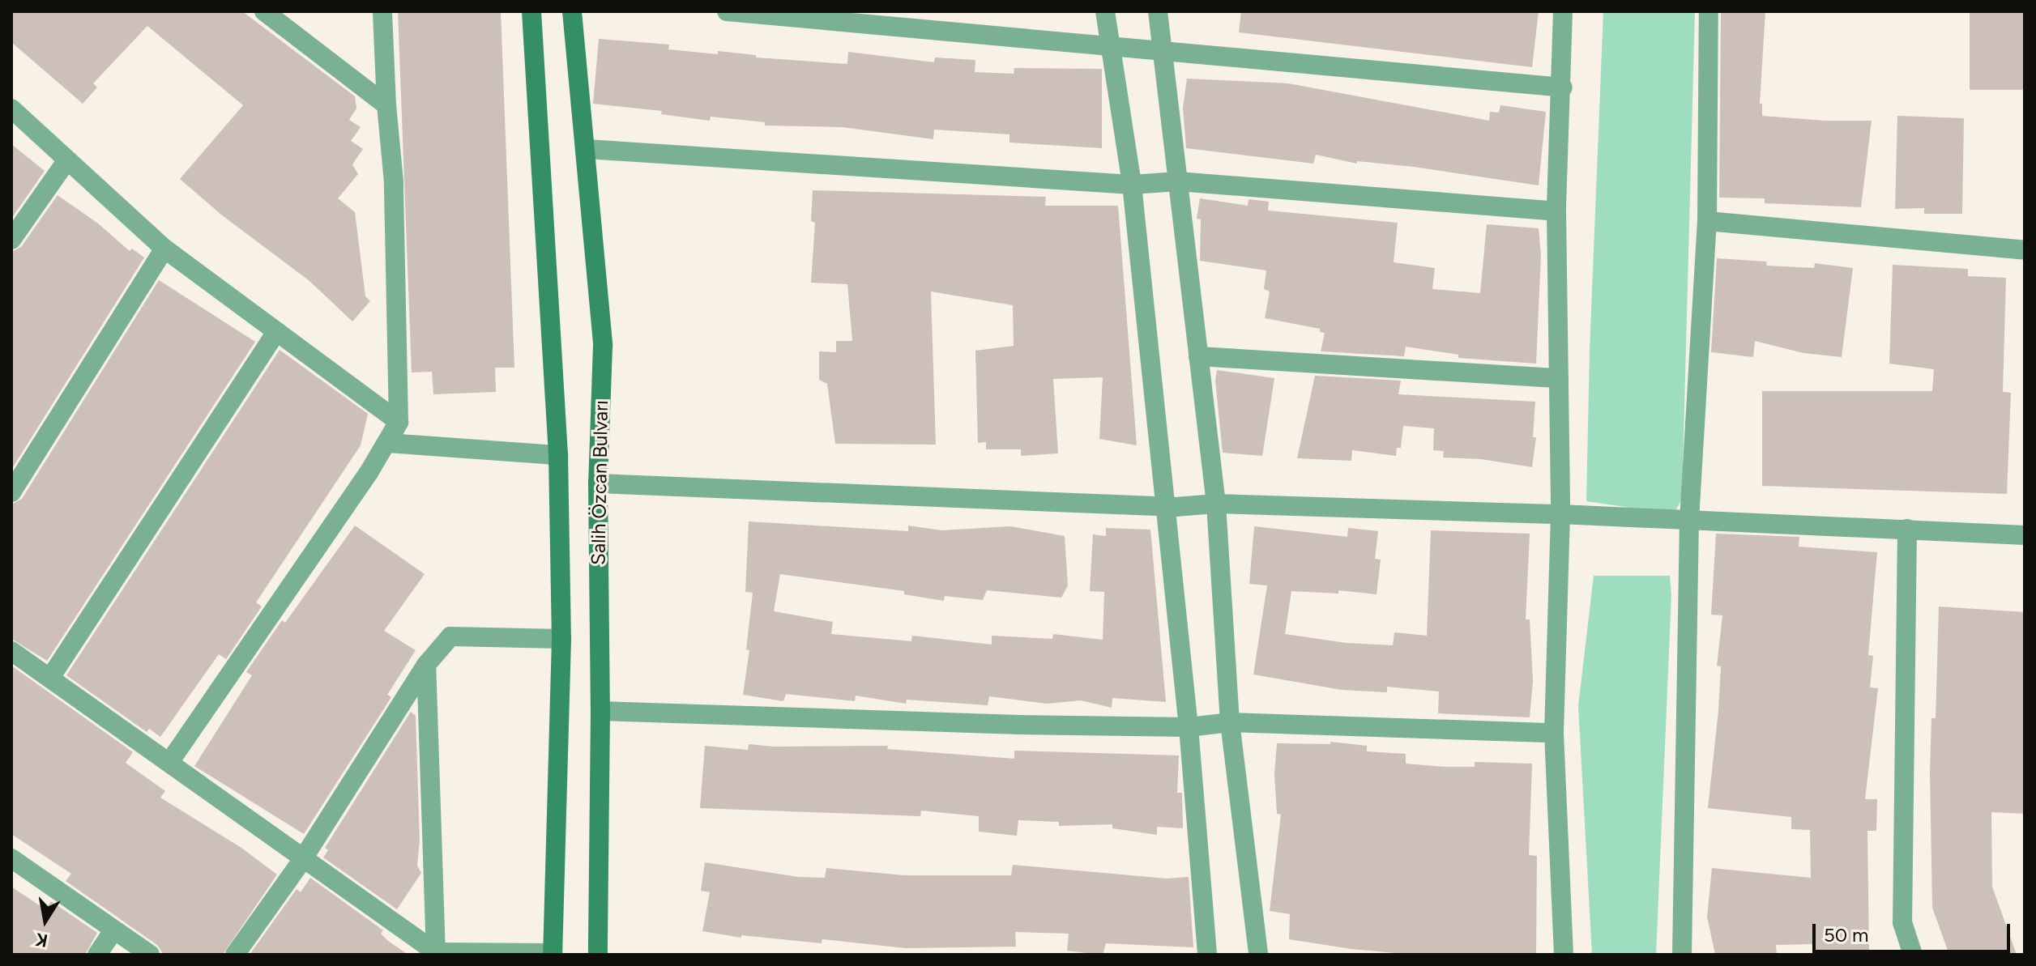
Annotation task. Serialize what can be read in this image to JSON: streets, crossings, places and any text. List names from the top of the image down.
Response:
{
  "streets": {
    "main road": ["Salih Özcan Bulvarı"]
  },
  "scale_bar": "50 m",
  "north": "bottom"
}
